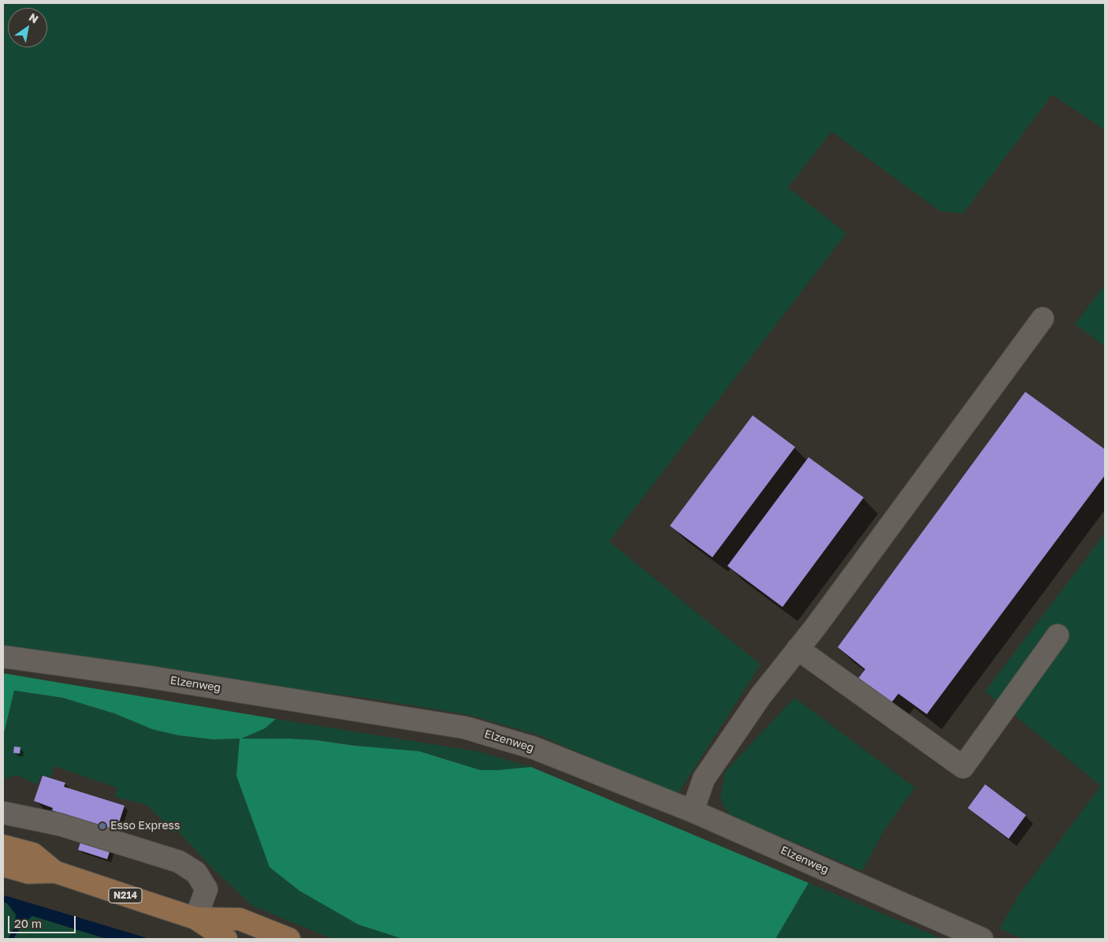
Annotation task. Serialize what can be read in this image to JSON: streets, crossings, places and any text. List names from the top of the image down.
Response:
{
  "streets": {
    "main road": ["N214"],
    "street": ["Elzenweg"]
  },
  "places": ["Esso Express"],
  "scale_bar": "20 m",
  "north": "top right"
}
